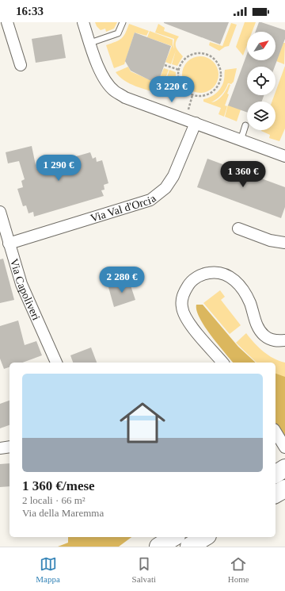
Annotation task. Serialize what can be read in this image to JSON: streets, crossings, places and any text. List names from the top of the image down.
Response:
{
  "streets": {
    "street": ["Via Val d'Orcia", "Via Capoliveri"]
  },
  "crossings": [
    ["Via Val d'Orcia", "Via Capoliveri"]
  ],
  "north": "top right",
  "page": {
    "status": "16:33",
    "price": [
      "3 220 €",
      "1 290 €",
      "1 360 €",
      "2 280 €"
    ],
    "list": [
      {
        "name": "1 360 €/mese",
        "note": "2 locali · 66 m² · Via della Maremma"
      }
    ],
    "tabs": ["Mappa", "Salvati", "Home"]
  }
}
